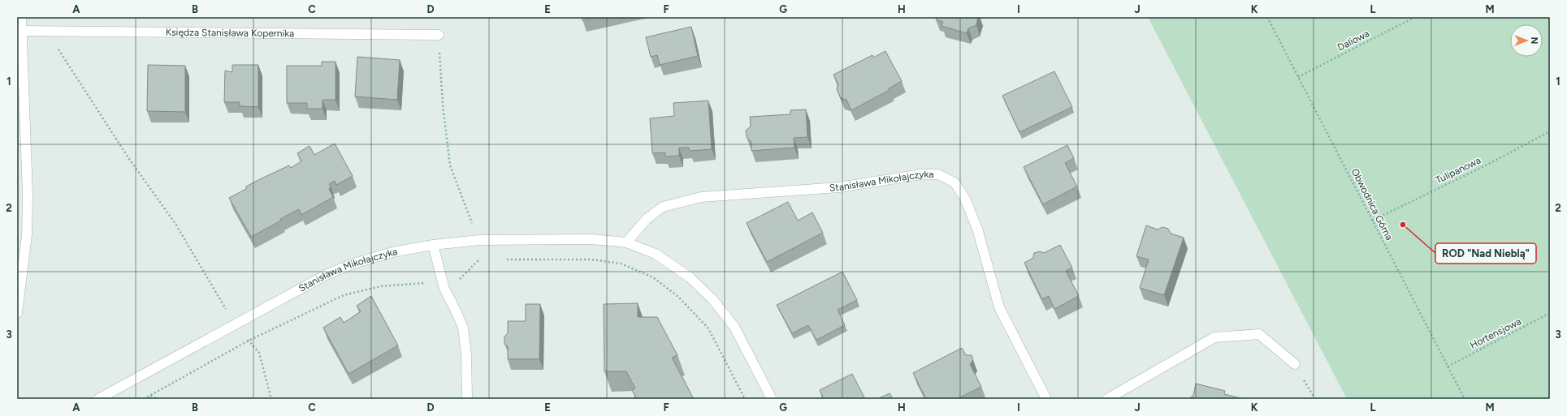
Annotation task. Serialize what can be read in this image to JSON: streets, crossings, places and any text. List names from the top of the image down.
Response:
{
  "streets": {
    "street": ["Księdza Stanisława Kopernika", "Stanisława Mikołajczyka"],
    "path": [
      "Daliowa",
      "Tulipanowa",
      "Obwodnica Górna",
      "Hortensjowa"
    ]
  },
  "crossings": [
    ["Daliowa", "Obwodnica Górna"],
    ["Tulipanowa", "Obwodnica Górna"],
    ["Obwodnica Górna", "Hortensjowa"]
  ],
  "places": ["ROD \"Nad Nieblą\""],
  "north": "right",
  "grid": {
    "columns": [
      "A",
      "B",
      "C",
      "D",
      "E",
      "F",
      "G",
      "H",
      "I",
      "J",
      "K",
      "L",
      "M"
    ],
    "rows": ["1", "2", "3"]
  }
}
